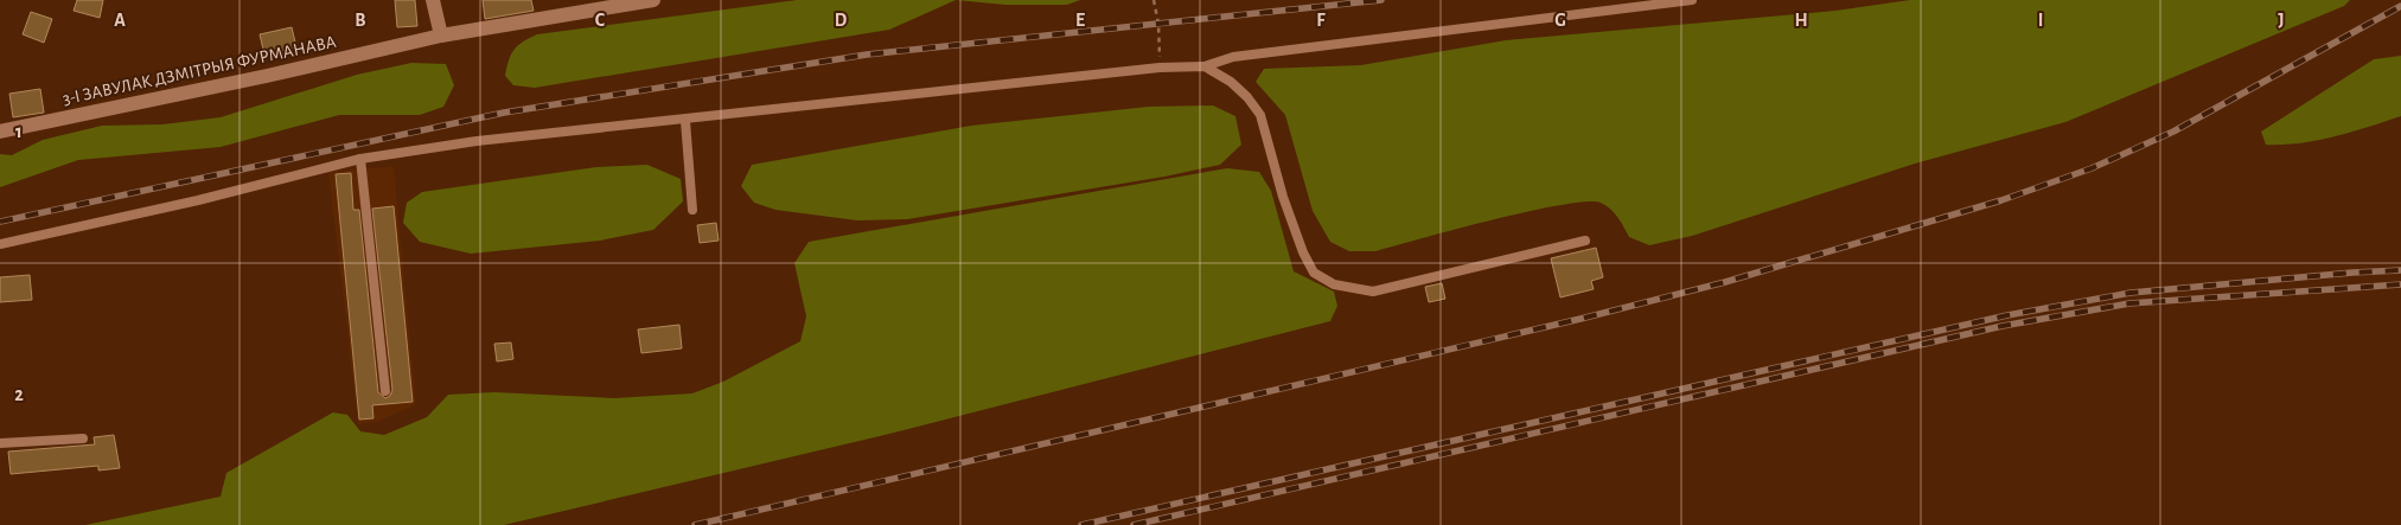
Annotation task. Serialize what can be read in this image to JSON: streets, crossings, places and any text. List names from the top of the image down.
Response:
{
  "streets": {
    "street": ["3-І ЗАВУЛАК ДЗМІТРЫЯ ФУРМАНАВА"]
  },
  "grid": {
    "columns": [
      "A",
      "B",
      "C",
      "D",
      "E",
      "F",
      "G",
      "H",
      "I",
      "J"
    ],
    "rows": ["1", "2"]
  }
}
